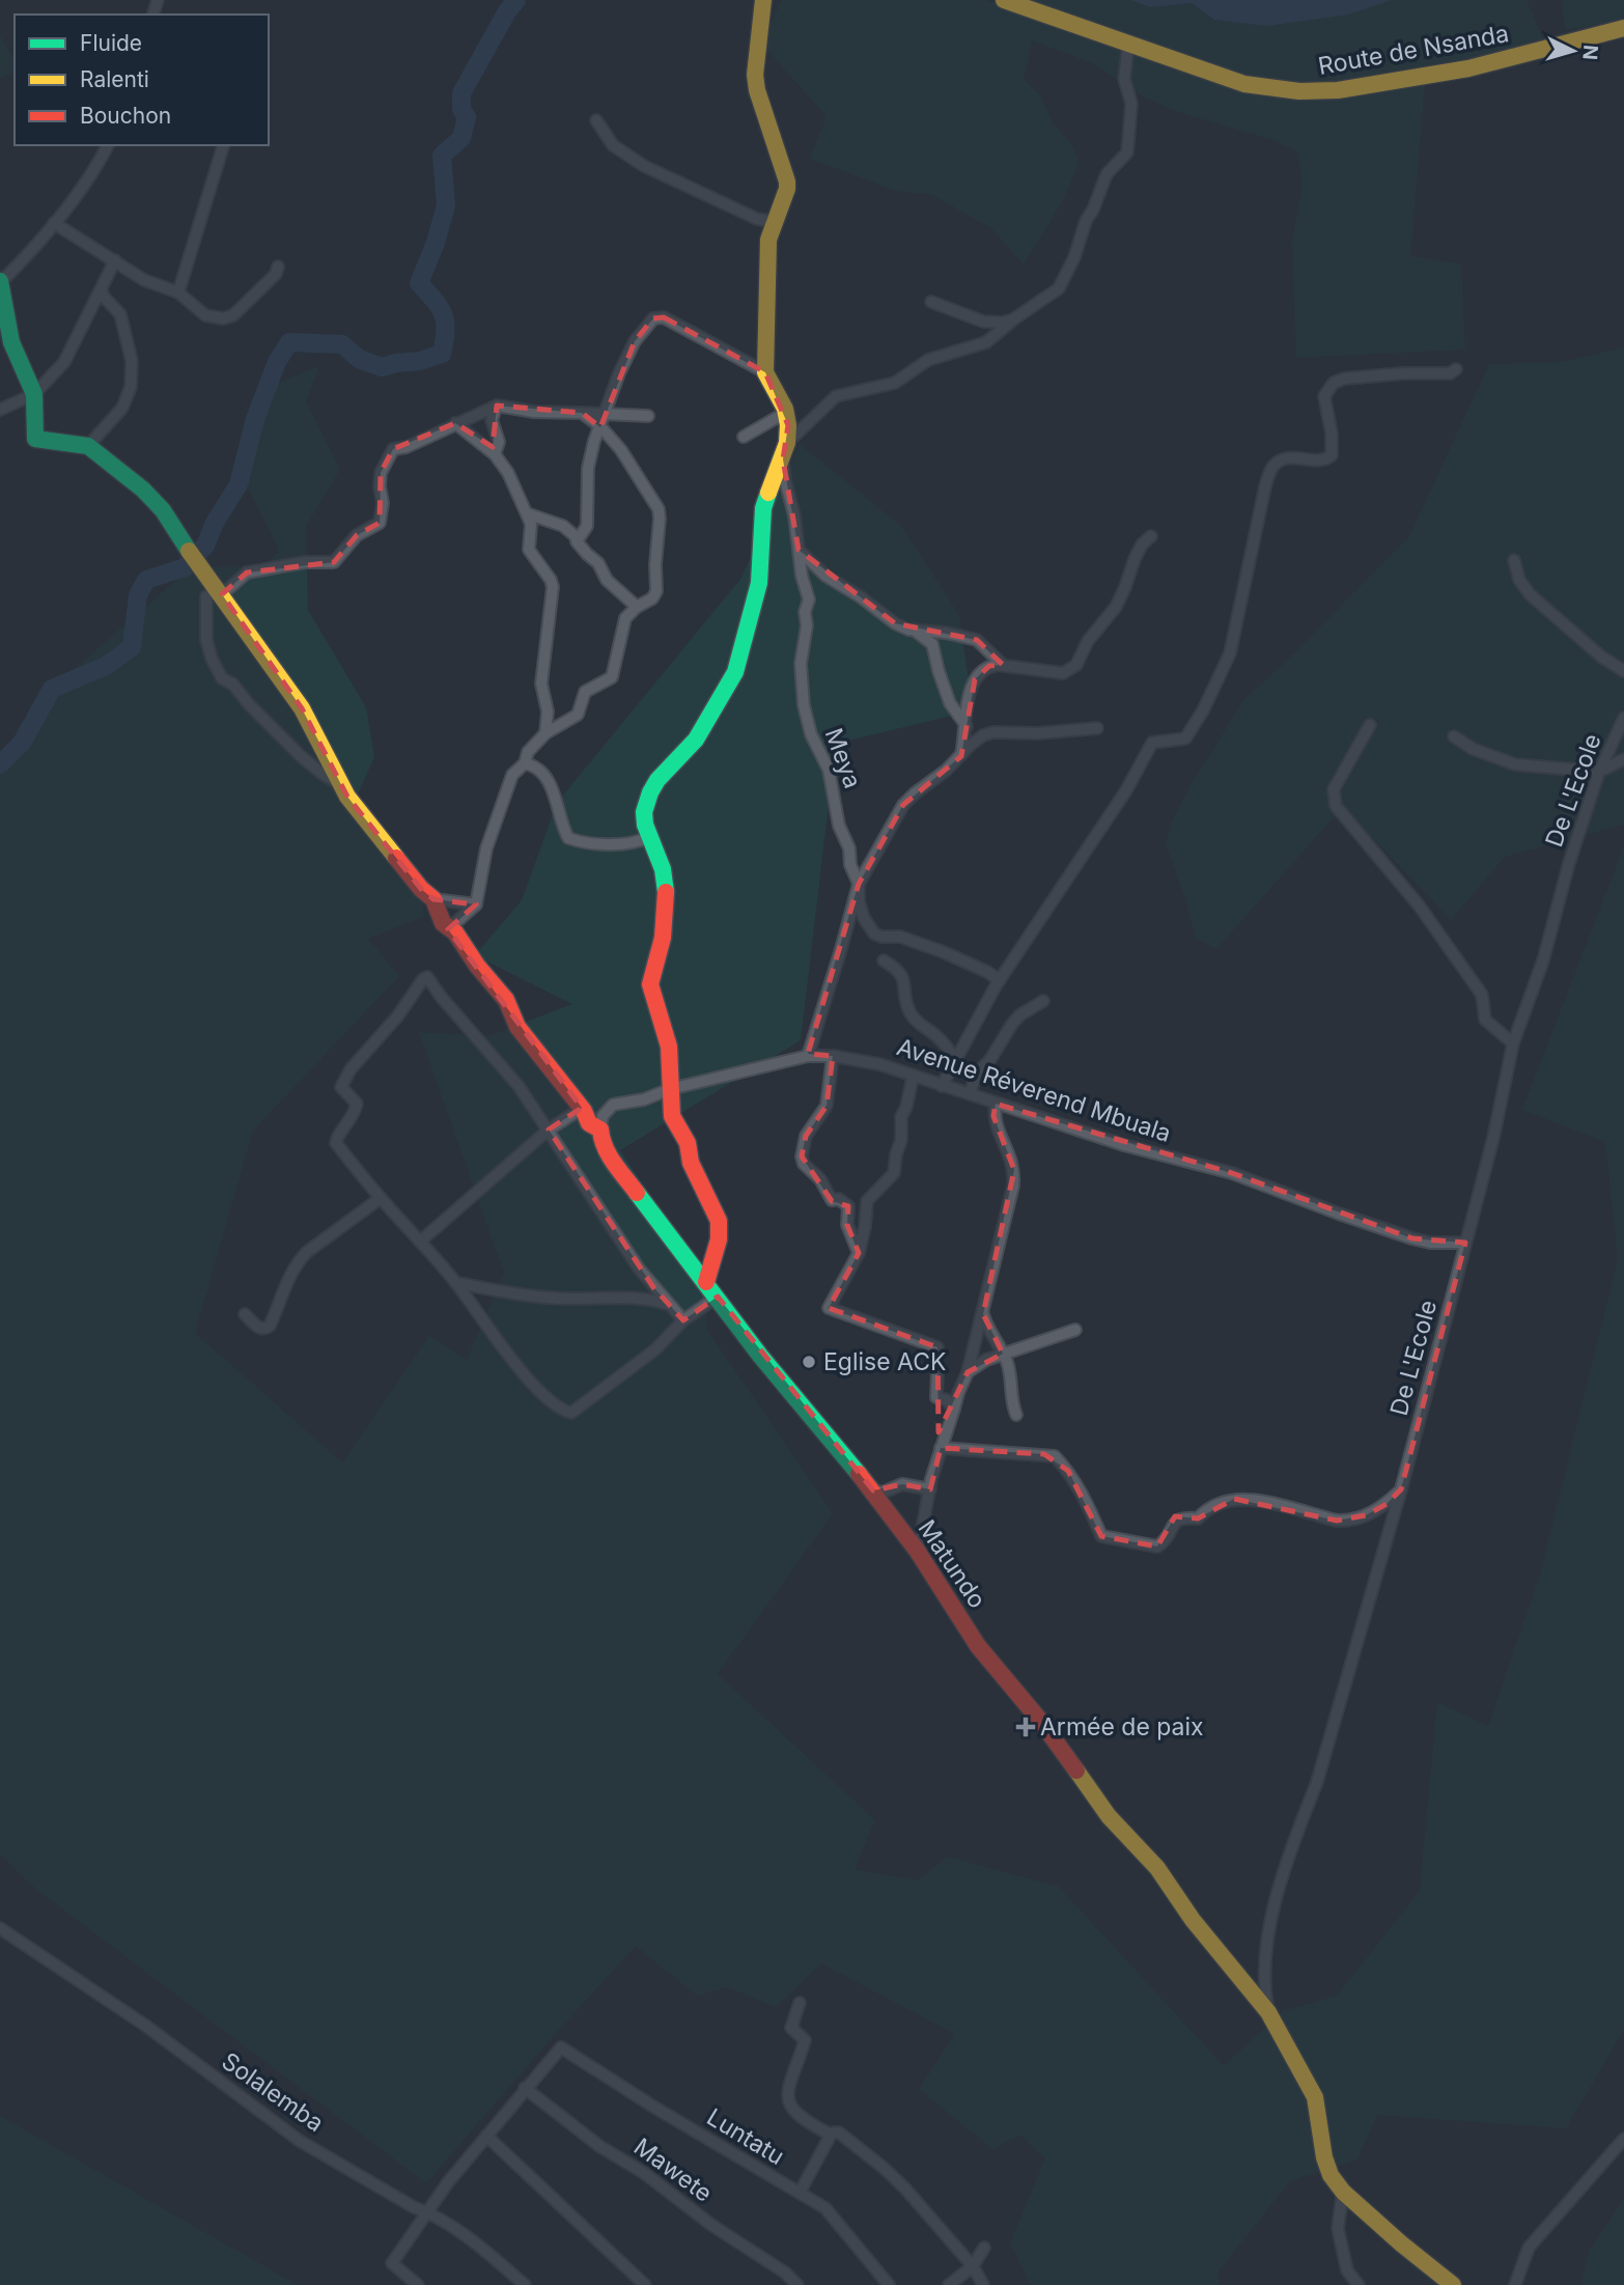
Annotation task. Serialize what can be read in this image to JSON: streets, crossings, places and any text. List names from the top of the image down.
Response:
{
  "streets": {
    "street": [
      "Route de Nsanda",
      "Meya",
      "De L'Ecole",
      "Avenue Réverend Mbuala",
      "Matundo",
      "Solalemba",
      "Luntatu",
      "Mawete"
    ]
  },
  "crossings": [
    ["De L'Ecole", "Avenue Réverend Mbuala"],
    ["De L'Ecole", "Matundo"],
    ["Avenue Réverend Mbuala", "Matundo"],
    ["Luntatu", "Mawete"]
  ],
  "places": {
    "other": ["Eglise ACK"],
    "health": ["Armée de paix"]
  },
  "legend": ["Fluide", "Ralenti", "Bouchon"],
  "north": "right"
}
